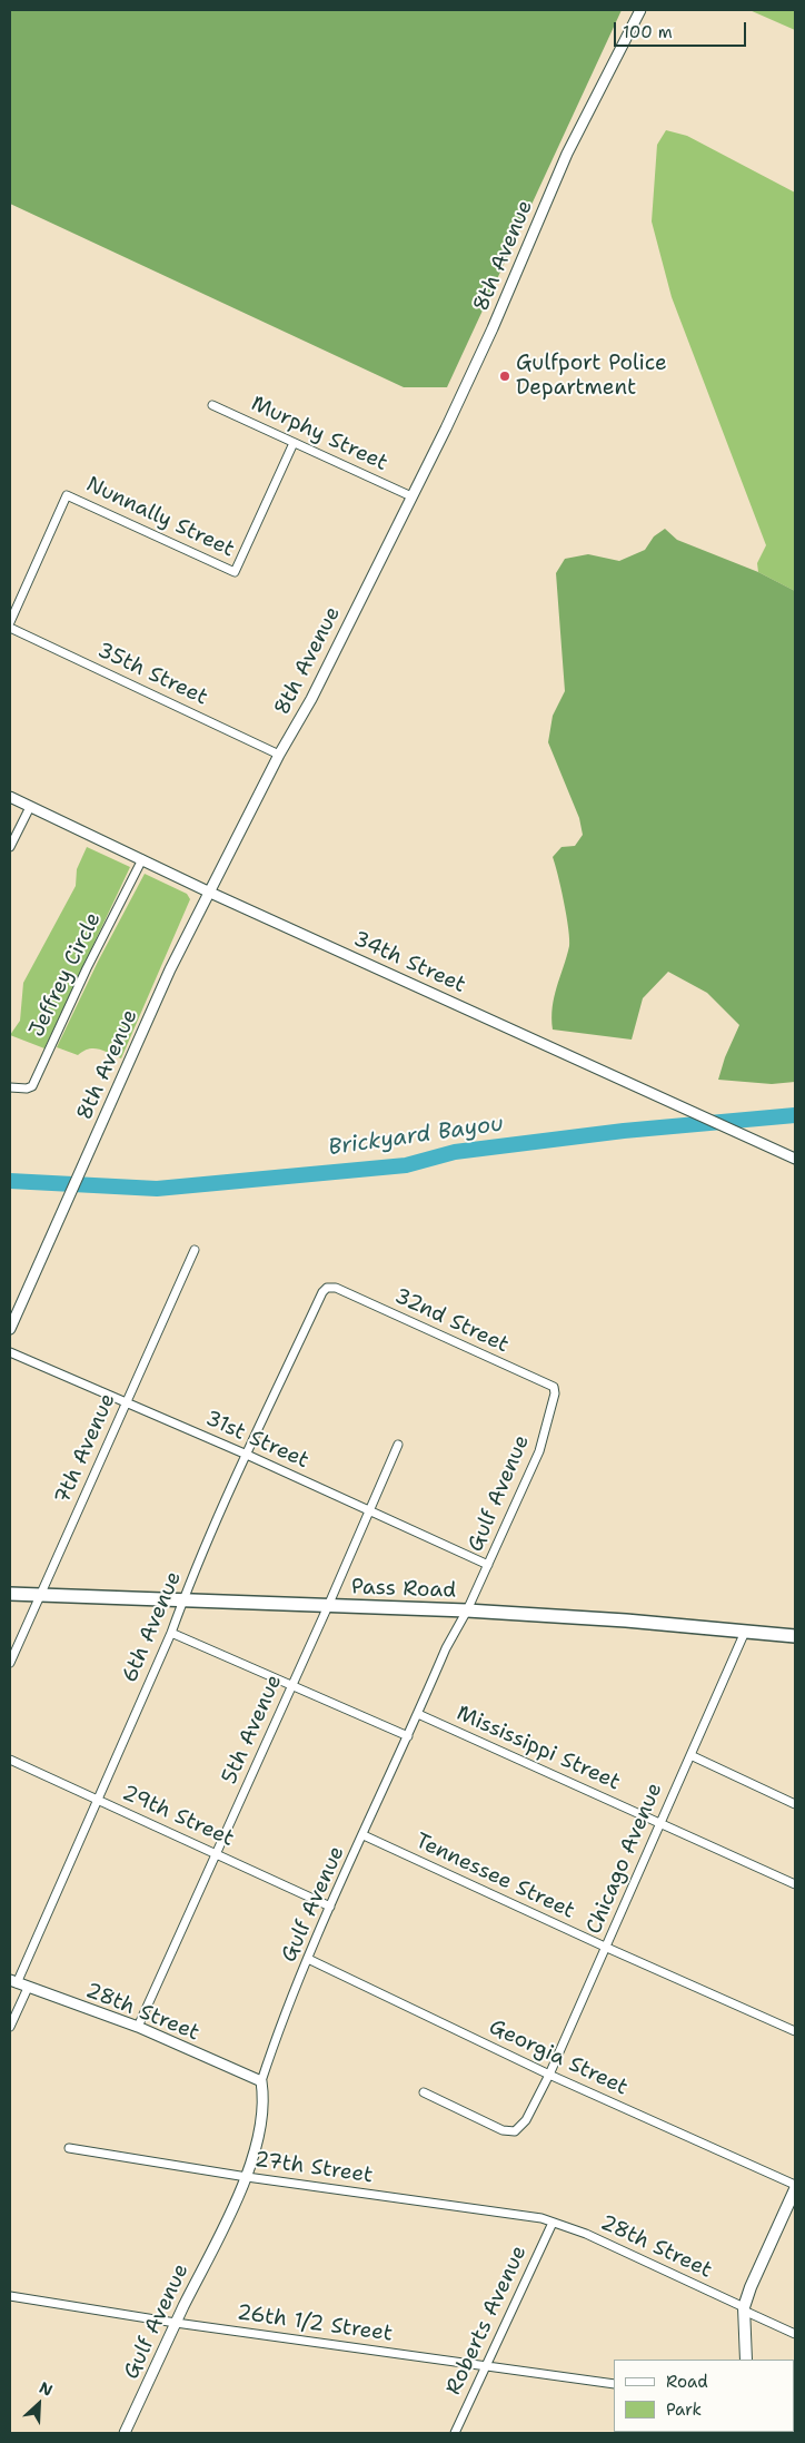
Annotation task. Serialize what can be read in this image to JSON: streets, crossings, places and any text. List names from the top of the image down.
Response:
{
  "streets": {
    "main road": ["Pass Road"],
    "street": [
      "8th Avenue",
      "Murphy Street",
      "Nunnally Street",
      "35th Street",
      "34th Street",
      "Jeffrey Circle",
      "32nd Street",
      "31st Street",
      "7th Avenue",
      "Gulf Avenue",
      "6th Avenue",
      "5th Avenue",
      "Mississippi Street",
      "29th Street",
      "Chicago Avenue",
      "Tennessee Street",
      "28th Street",
      "Georgia Street",
      "27th Street",
      "Roberts Avenue",
      "26th 1/2 Street"
    ]
  },
  "crossings": [
    ["8th Avenue", "Murphy Street"],
    ["8th Avenue", "35th Street"],
    ["8th Avenue", "34th Street"],
    ["Murphy Street", "Nunnally Street"],
    ["34th Street", "Jeffrey Circle"],
    ["32nd Street", "Gulf Avenue"],
    ["32nd Street", "6th Avenue"],
    ["31st Street", "7th Avenue"],
    ["31st Street", "Gulf Avenue"],
    ["31st Street", "6th Avenue"],
    ["31st Street", "5th Avenue"],
    ["7th Avenue", "Pass Road"],
    ["Gulf Avenue", "Pass Road"],
    ["Gulf Avenue", "Mississippi Street"],
    ["Gulf Avenue", "29th Street"],
    ["Gulf Avenue", "Tennessee Street"],
    ["Gulf Avenue", "28th Street"],
    ["Gulf Avenue", "Georgia Street"],
    ["Gulf Avenue", "27th Street"],
    ["Gulf Avenue", "26th 1/2 Street"],
    ["Pass Road", "6th Avenue"],
    ["Pass Road", "5th Avenue"],
    ["Pass Road", "Chicago Avenue"],
    ["6th Avenue", "29th Street"],
    ["6th Avenue", "28th Street"],
    ["5th Avenue", "29th Street"],
    ["5th Avenue", "28th Street"],
    ["Mississippi Street", "Chicago Avenue"],
    ["Chicago Avenue", "Tennessee Street"],
    ["Chicago Avenue", "Georgia Street"],
    ["28th Street", "27th Street"],
    ["28th Street", "Roberts Avenue"],
    ["27th Street", "Roberts Avenue"],
    ["Roberts Avenue", "26th 1/2 Street"]
  ],
  "water": ["Brickyard Bayou"],
  "places": ["Gulfport Police Department"],
  "legend": ["Road", "Park"],
  "scale_bar": "100 m",
  "north": "top right"
}
